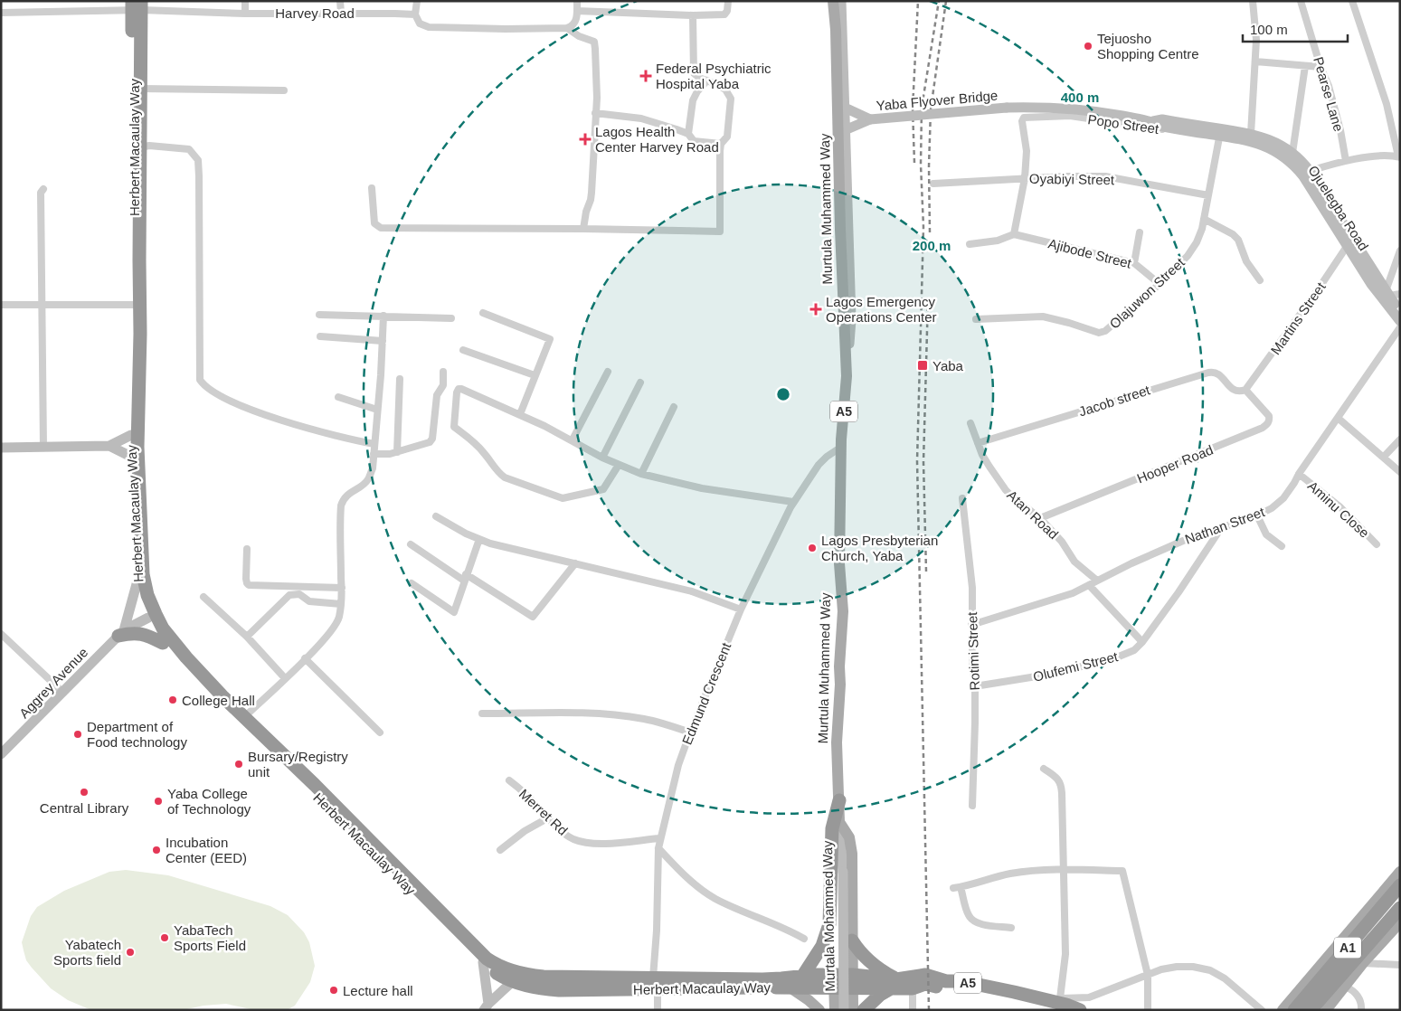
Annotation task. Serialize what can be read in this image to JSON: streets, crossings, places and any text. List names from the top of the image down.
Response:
{
  "streets": {
    "highway": ["Herbert Macaulay Way", "A5", "A1"],
    "main road": [
      "Yaba Flyover Bridge",
      "Ojuelegba Road",
      "Murtula Muhammed Way",
      "Aggrey Avenue",
      "Murtala Mohammed Way"
    ],
    "street": [
      "Harvey Road",
      "Pearse Lane",
      "Popo Street",
      "Oyabiyi Street",
      "Ajibode Street",
      "Olajuwon Street",
      "Martins Street",
      "Jacob street",
      "Hooper Road",
      "Aminu Close",
      "Atan Road",
      "Nathan Street",
      "Rotimi Street",
      "Olufemi Street",
      "Edmund Crescent",
      "Merret Rd"
    ]
  },
  "crossings": [
    ["Harvey Road", "Herbert Macaulay Way"],
    ["Yaba Flyover Bridge", "Ojuelegba Road"],
    ["Popo Street", "Oyabiyi Street"],
    ["Popo Street", "Ojuelegba Road"],
    ["Popo Street", "Ajibode Street"],
    ["Herbert Macaulay Way", "A5"],
    ["Herbert Macaulay Way", "Edmund Crescent"],
    ["Oyabiyi Street", "Olajuwon Street"],
    ["Ojuelegba Road", "Olajuwon Street"],
    ["Ojuelegba Road", "Martins Street"],
    ["Murtula Muhammed Way", "A5"],
    ["Murtula Muhammed Way", "Edmund Crescent"],
    ["Murtula Muhammed Way", "Murtala Mohammed Way"],
    ["Ajibode Street", "Olajuwon Street"],
    ["Martins Street", "Jacob street"],
    ["Martins Street", "Hooper Road"],
    ["Jacob street", "Hooper Road"],
    ["Jacob street", "Atan Road"],
    ["A5", "Murtala Mohammed Way"],
    ["Hooper Road", "Atan Road"],
    ["Aminu Close", "Nathan Street"],
    ["Atan Road", "Nathan Street"],
    ["Nathan Street", "Rotimi Street"],
    ["Nathan Street", "Olufemi Street"],
    ["Rotimi Street", "Olufemi Street"],
    ["Edmund Crescent", "Merret Rd"]
  ],
  "places": {
    "other": [
      "Tejuosho Shopping Centre",
      "Lagos Presbyterian Church, Yaba",
      "College Hall",
      "Department of Food technology",
      "Bursary/Registry unit",
      "Central Library",
      "Yaba College of Technology",
      "Incubation Center (EED)",
      "YabaTech Sports Field",
      "Yabatech Sports field",
      "Lecture hall"
    ],
    "health": ["Federal Psychiatric Hospital Yaba", "Lagos Health Center Harvey Road", "Lagos Emergency Operations Center"],
    "transit": ["Yaba"]
  },
  "scale_bar": "100 m",
  "rings": ["400 m", "200 m"]
}
